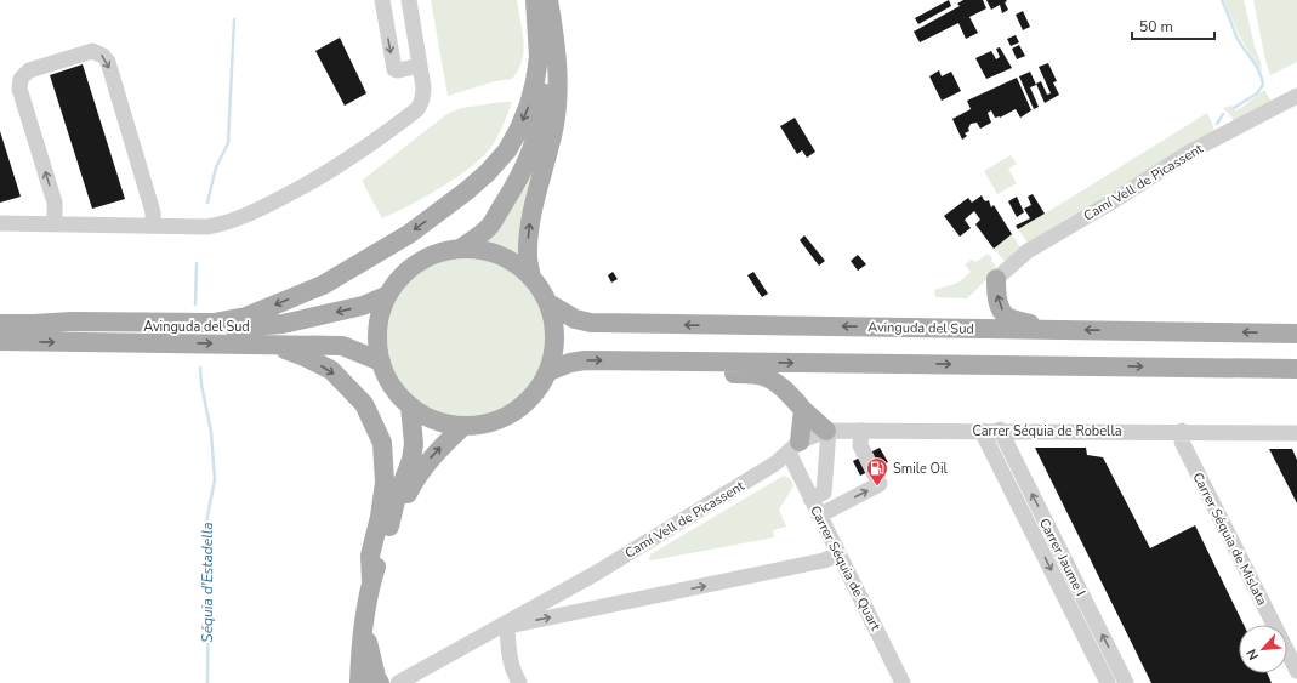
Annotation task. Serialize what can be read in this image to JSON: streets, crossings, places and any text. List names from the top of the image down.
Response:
{
  "streets": {
    "main road": ["Avinguda del Sud"],
    "street": [
      "Camí Vell de Picassent",
      "Carrer Séquia de Robella",
      "Carrer Séquia de Mislata",
      "Carrer Jaume I",
      "Carrer Séquia de Quart"
    ]
  },
  "crossings": [
    ["Camí Vell de Picassent", "Carrer Séquia de Robella"],
    ["Camí Vell de Picassent", "Carrer Séquia de Quart"],
    ["Carrer Séquia de Robella", "Carrer Séquia de Mislata"],
    ["Carrer Séquia de Robella", "Carrer Jaume I"],
    ["Carrer Séquia de Robella", "Carrer Séquia de Quart"]
  ],
  "water": ["Séquia d'Estadella"],
  "places": {
    "fuel station": ["Smile Oil"]
  },
  "scale_bar": "50 m",
  "north": "bottom left"
}
